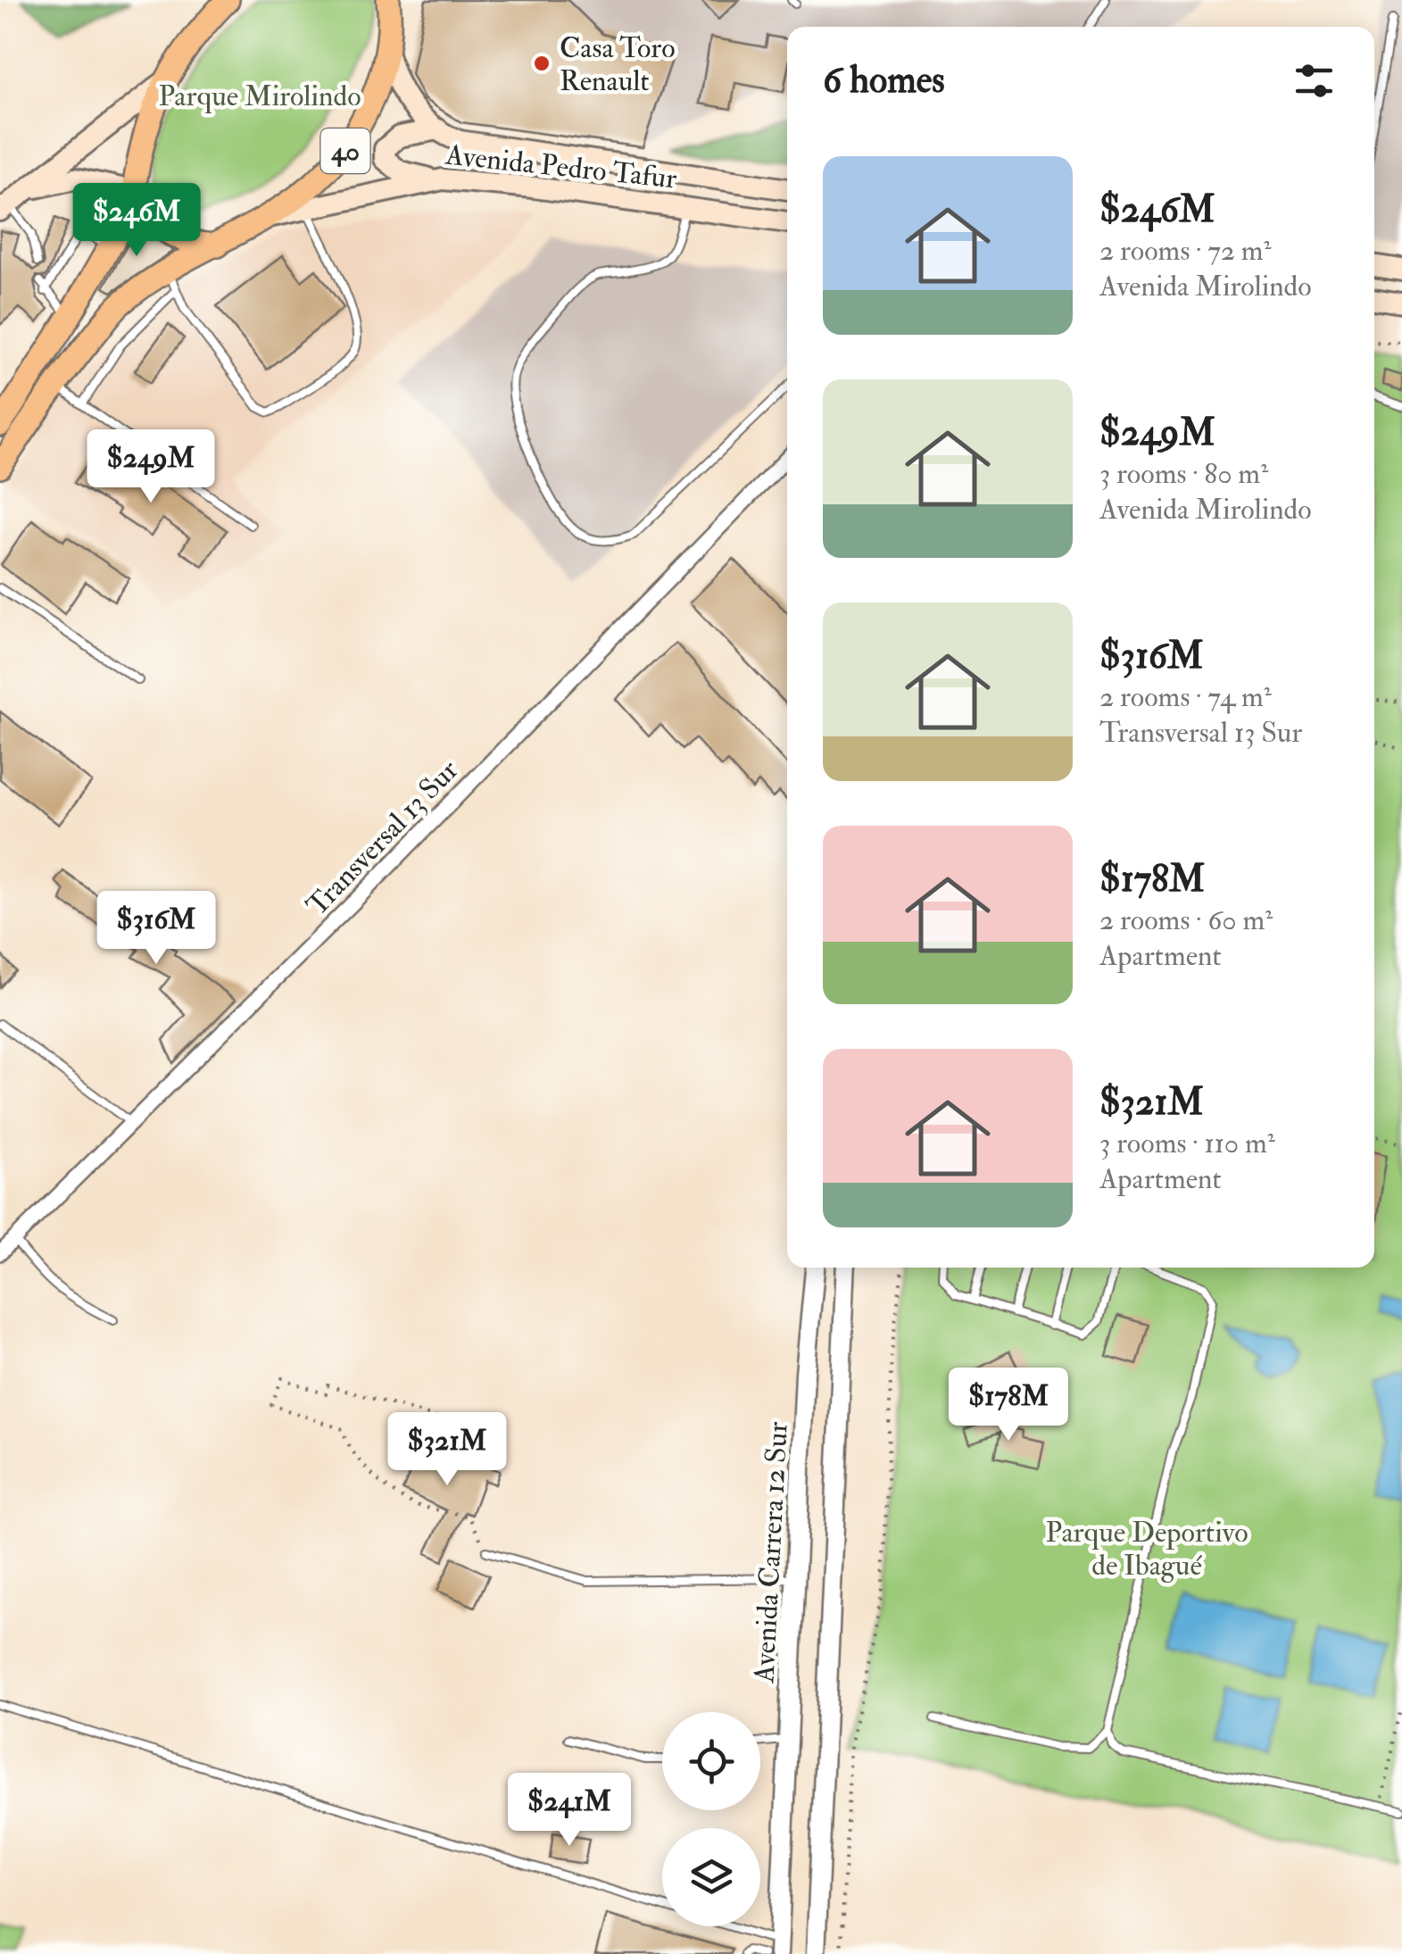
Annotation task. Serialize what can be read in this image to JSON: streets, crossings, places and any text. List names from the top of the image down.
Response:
{
  "streets": {
    "main road": ["40", "Avenida Pedro Tafur"],
    "street": ["Transversal 13 Sur", "Avenida Carrera 12 Sur"]
  },
  "crossings": [
    ["40", "Avenida Pedro Tafur"]
  ],
  "parks": ["Parque Mirolindo", "Parque Deportivo de Ibagué"],
  "places": ["Casa Toro Renault"],
  "page": {
    "heading": "6 homes",
    "list": [
      {
        "name": "$246M",
        "note": "2 rooms · 72 m² · Avenida Mirolindo"
      },
      {
        "name": "$249M",
        "note": "3 rooms · 80 m² · Avenida Mirolindo"
      },
      {
        "name": "$316M",
        "note": "2 rooms · 74 m² · Transversal 13 Sur"
      },
      {
        "name": "$178M",
        "note": "2 rooms · 60 m² · Apartment"
      },
      {
        "name": "$321M",
        "note": "3 rooms · 110 m² · Apartment"
      }
    ],
    "price": [
      "$246M",
      "$249M",
      "$316M",
      "$178M",
      "$321M",
      "$241M"
    ]
  }
}
